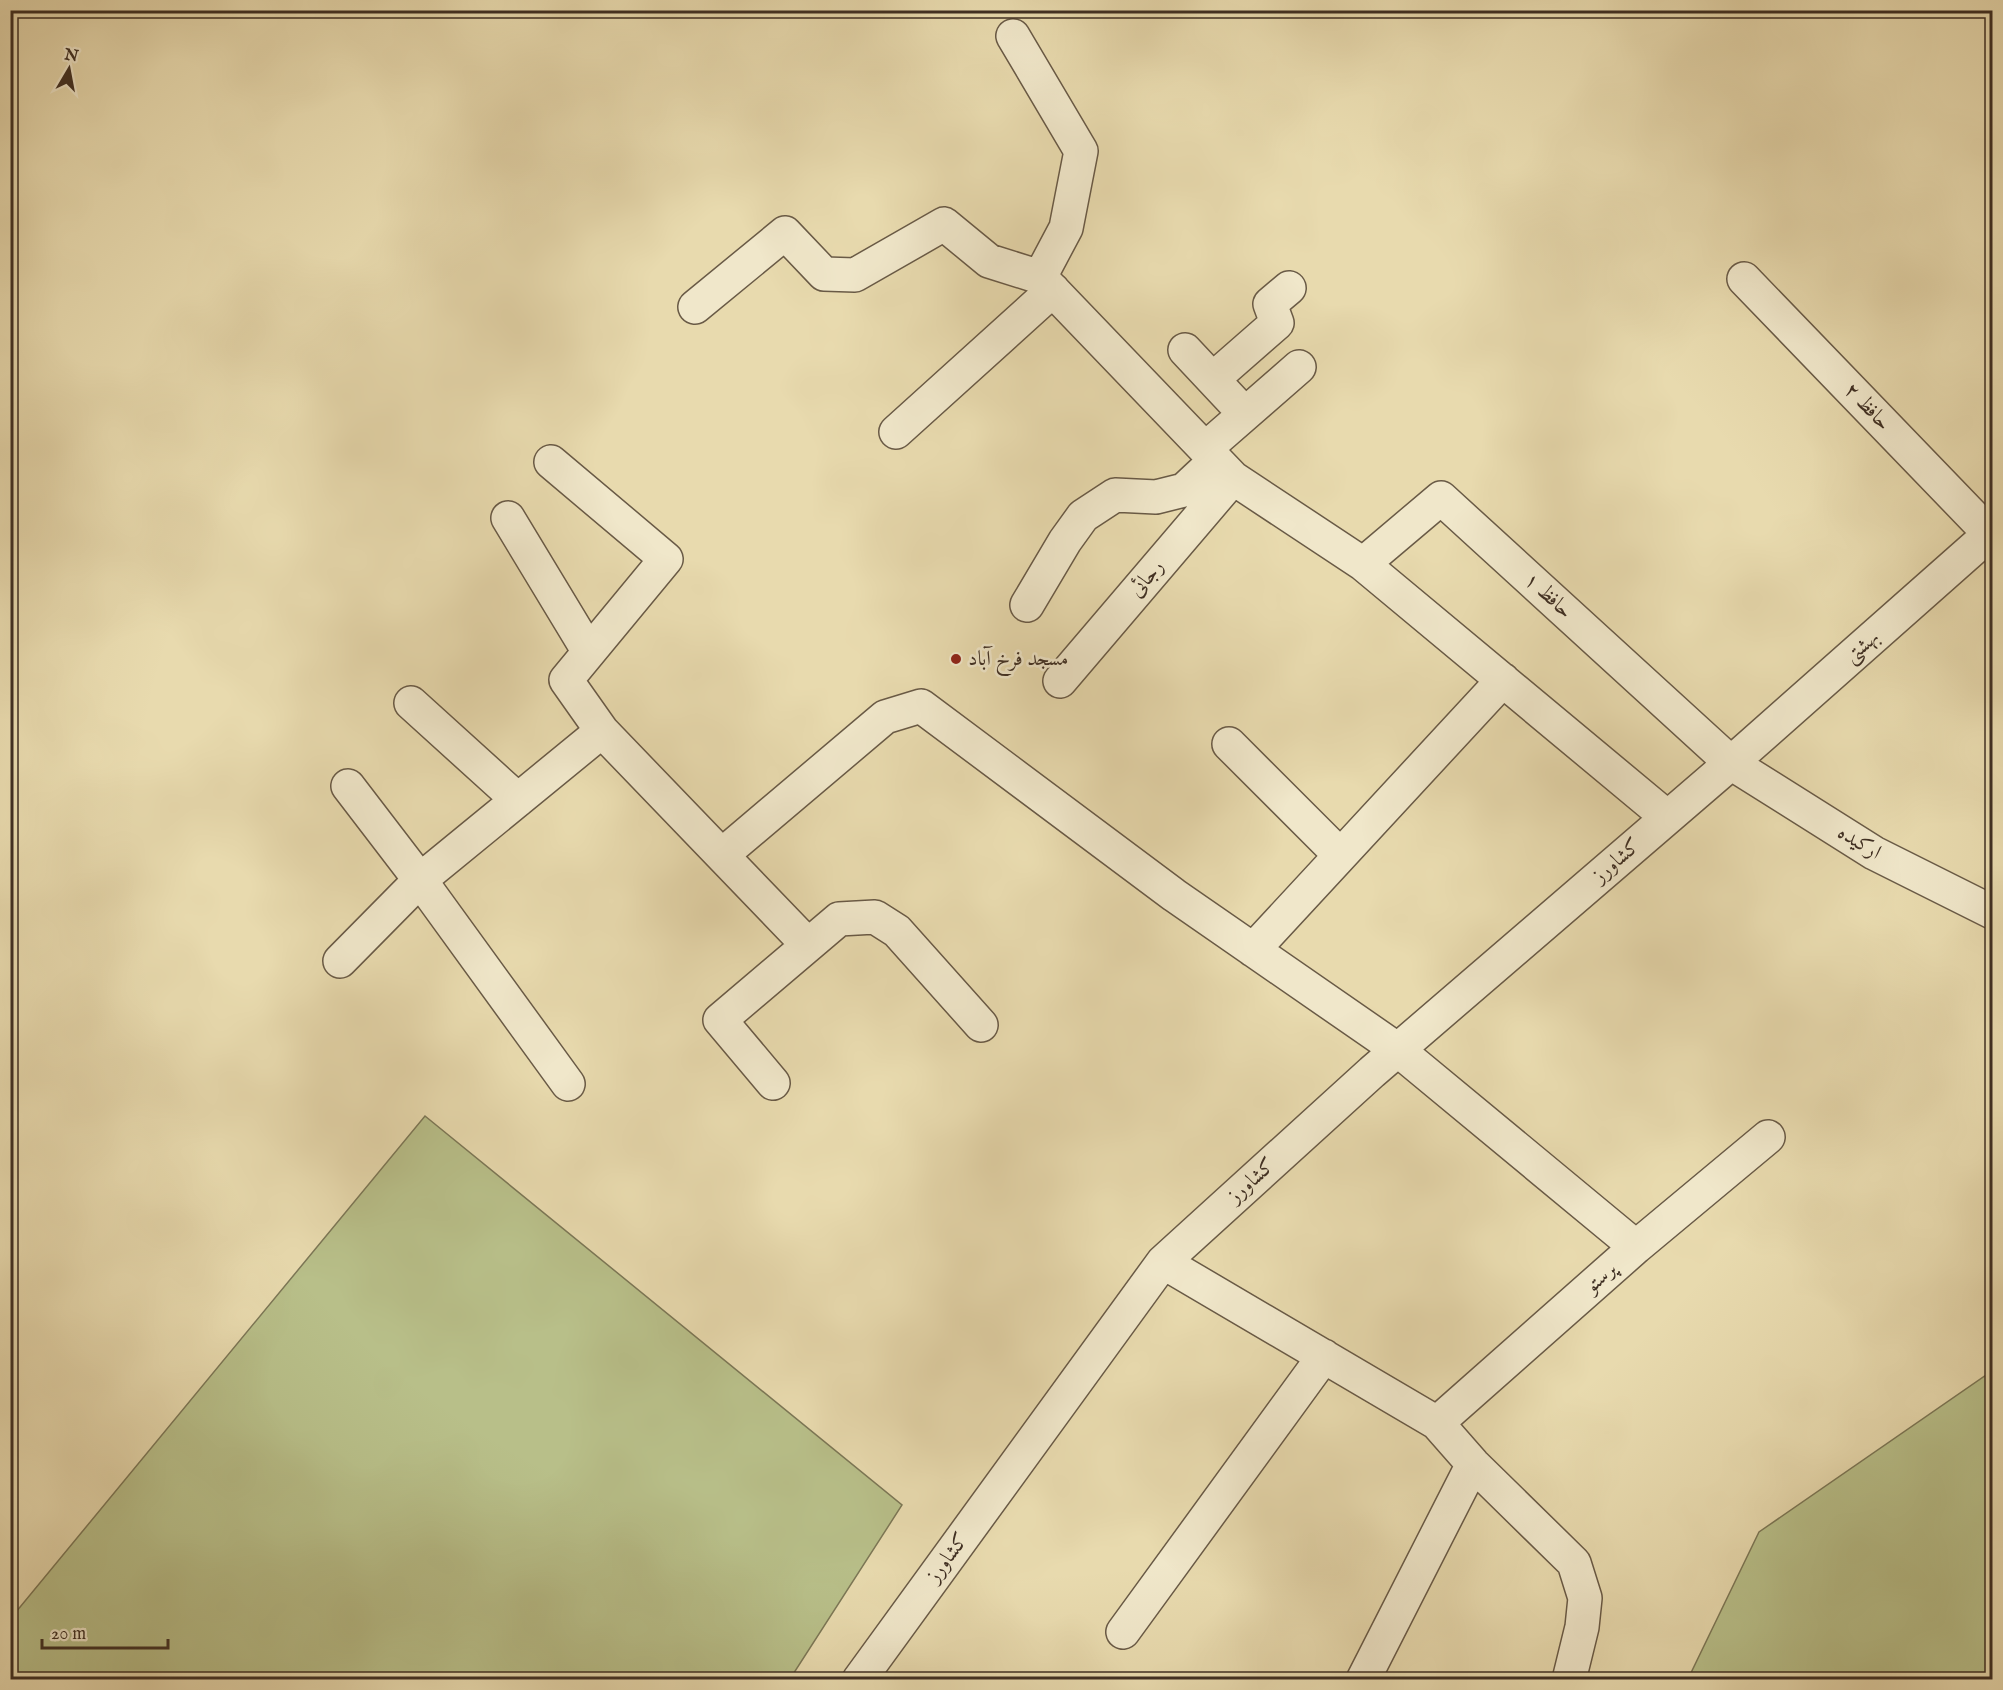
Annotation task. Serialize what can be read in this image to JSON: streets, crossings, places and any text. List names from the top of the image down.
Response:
{
  "streets": {
    "street": [
      "حافظ ۲",
      "رجائی",
      "حافظ ۱",
      "بهشتی",
      "ارکیده",
      "کشاورز",
      "پرستو"
    ]
  },
  "crossings": [
    ["حافظ ۲", "بهشتی"],
    ["حافظ ۱", "بهشتی"],
    ["حافظ ۱", "ارکیده"],
    ["حافظ ۱", "کشاورز"],
    ["بهشتی", "ارکیده"],
    ["بهشتی", "کشاورز"],
    ["ارکیده", "کشاورز"]
  ],
  "places": ["مسجد فرخ آباد"],
  "scale_bar": "20 m",
  "north": "top"
}
